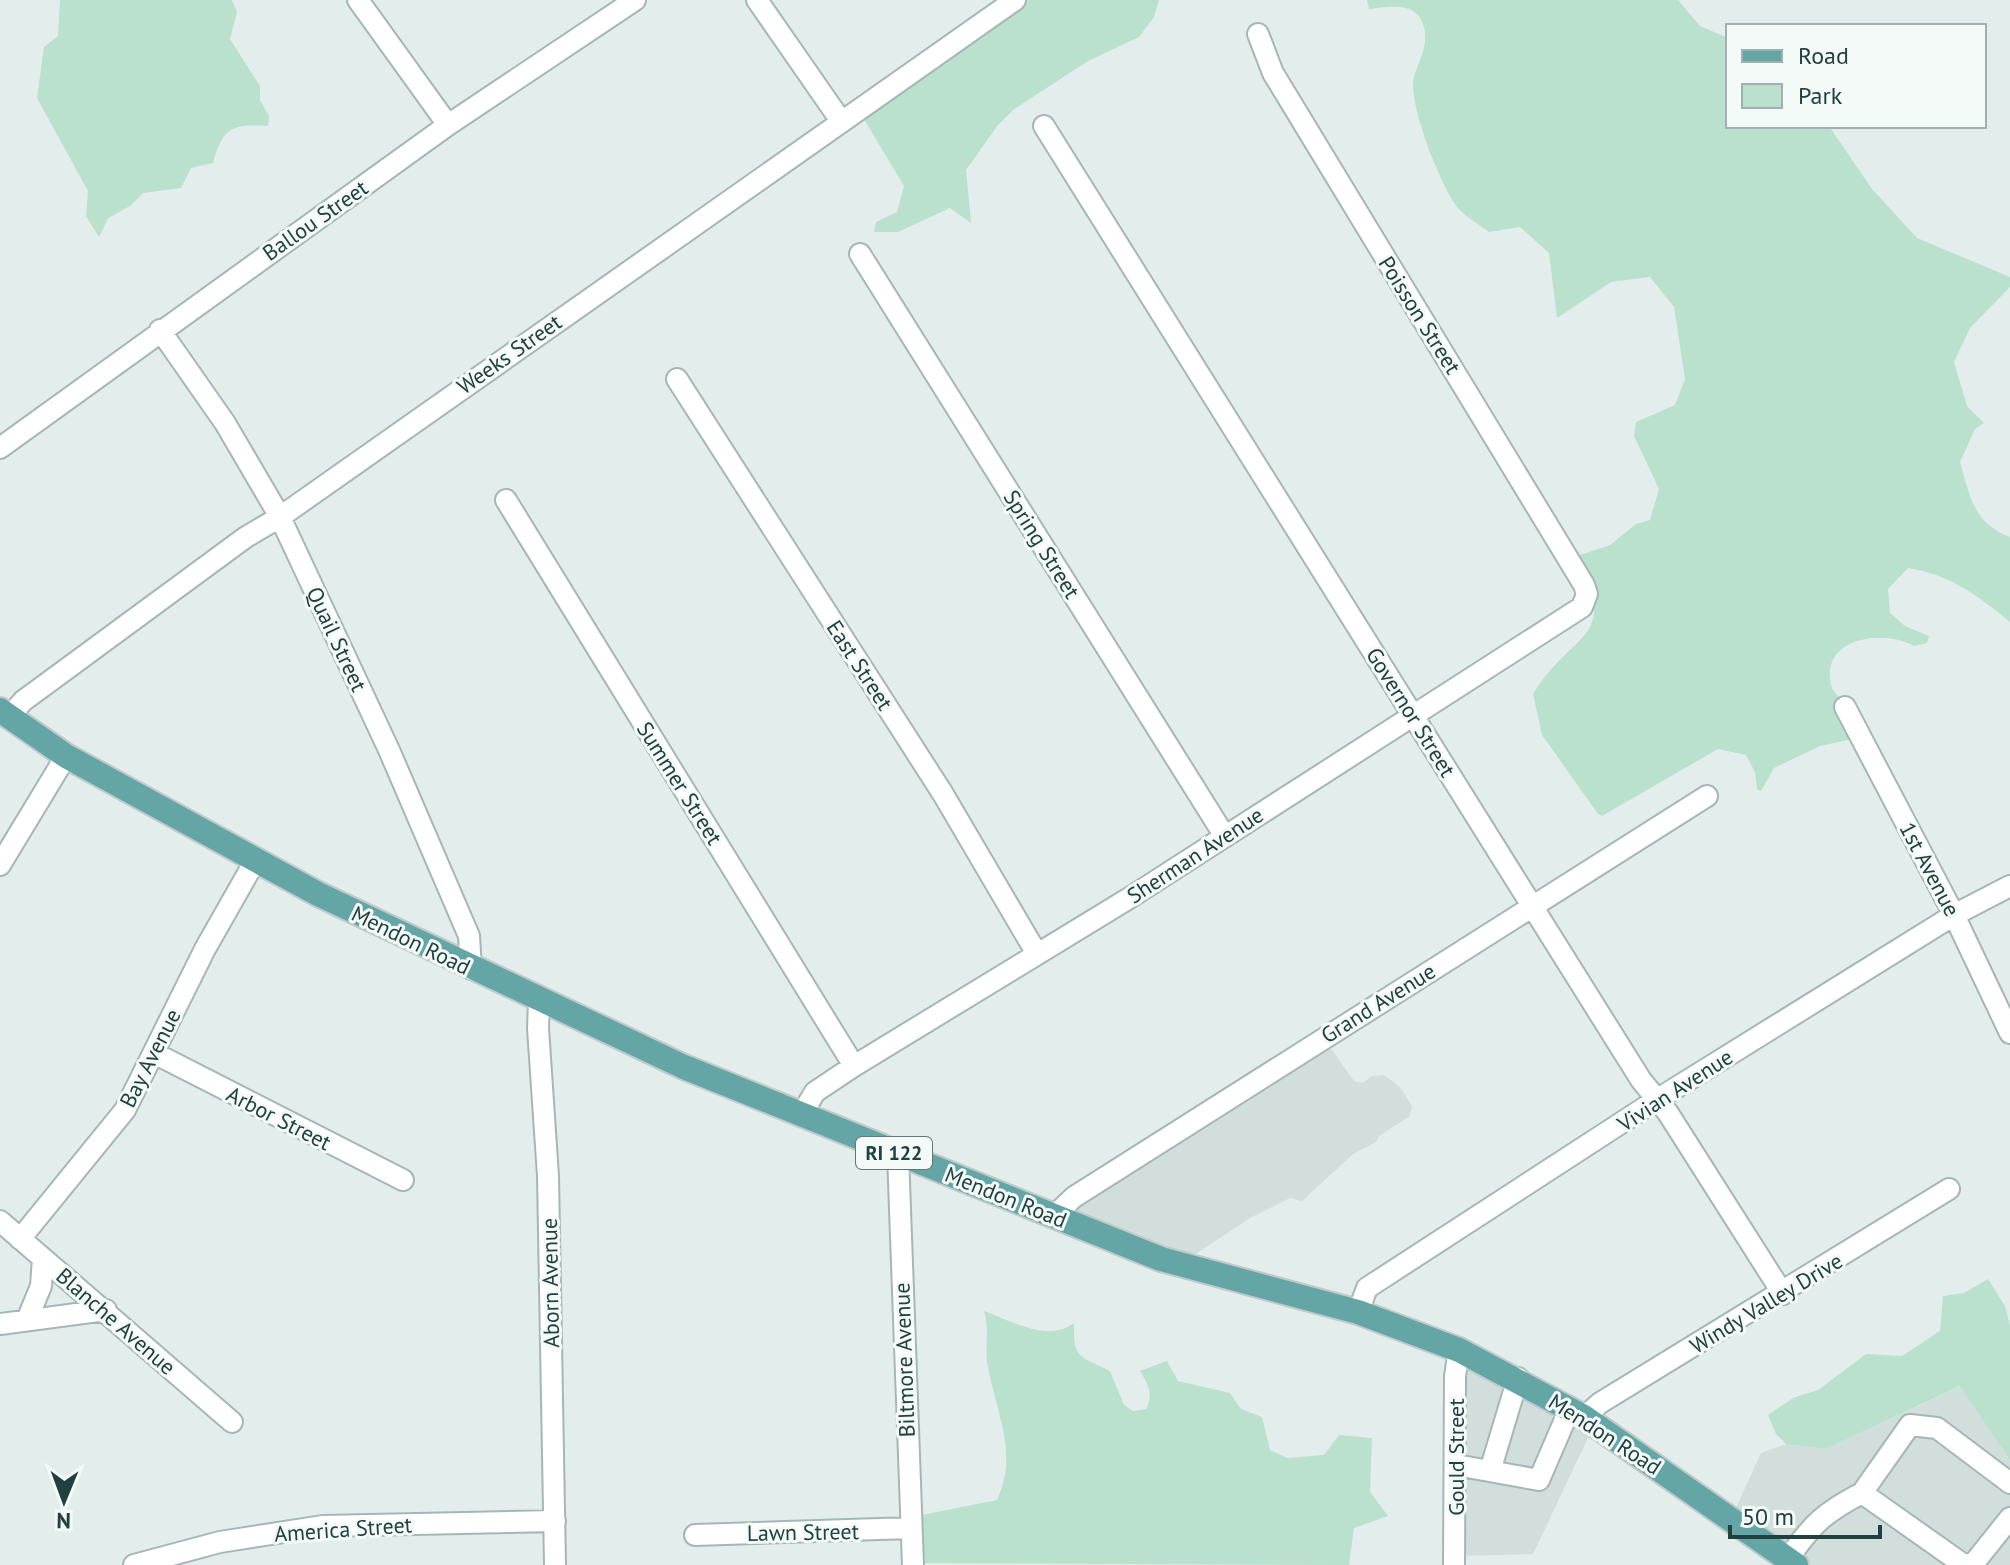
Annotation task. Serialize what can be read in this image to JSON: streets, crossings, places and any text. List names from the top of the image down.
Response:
{
  "streets": {
    "main road": ["Mendon Road", "RI 122"],
    "street": [
      "Ballou Street",
      "Poisson Street",
      "Weeks Street",
      "Spring Street",
      "Quail Street",
      "East Street",
      "Governor Street",
      "Summer Street",
      "Sherman Avenue",
      "1st Avenue",
      "Grand Avenue",
      "Bay Avenue",
      "Vivian Avenue",
      "Arbor Street",
      "Aborn Avenue",
      "Windy Valley Drive",
      "Blanche Avenue",
      "Biltmore Avenue",
      "Gould Street",
      "America Street",
      "Lawn Street"
    ]
  },
  "crossings": [
    ["Ballou Street", "Quail Street"],
    ["Poisson Street", "Sherman Avenue"],
    ["Weeks Street", "Quail Street"],
    ["Weeks Street", "Mendon Road"],
    ["Spring Street", "Sherman Avenue"],
    ["Quail Street", "Mendon Road"],
    ["East Street", "Sherman Avenue"],
    ["Governor Street", "Sherman Avenue"],
    ["Governor Street", "Grand Avenue"],
    ["Governor Street", "Vivian Avenue"],
    ["Governor Street", "Windy Valley Drive"],
    ["Summer Street", "Sherman Avenue"],
    ["Sherman Avenue", "Mendon Road"],
    ["1st Avenue", "Vivian Avenue"],
    ["Mendon Road", "Grand Avenue"],
    ["Mendon Road", "Bay Avenue"],
    ["Mendon Road", "Vivian Avenue"],
    ["Mendon Road", "Aborn Avenue"],
    ["Mendon Road", "Windy Valley Drive"],
    ["Mendon Road", "Biltmore Avenue"],
    ["Mendon Road", "Gould Street"],
    ["Bay Avenue", "Arbor Street"],
    ["Bay Avenue", "Blanche Avenue"],
    ["Aborn Avenue", "America Street"],
    ["Biltmore Avenue", "Lawn Street"]
  ],
  "legend": ["Road", "Park"],
  "scale_bar": "50 m",
  "north": "bottom"
}
